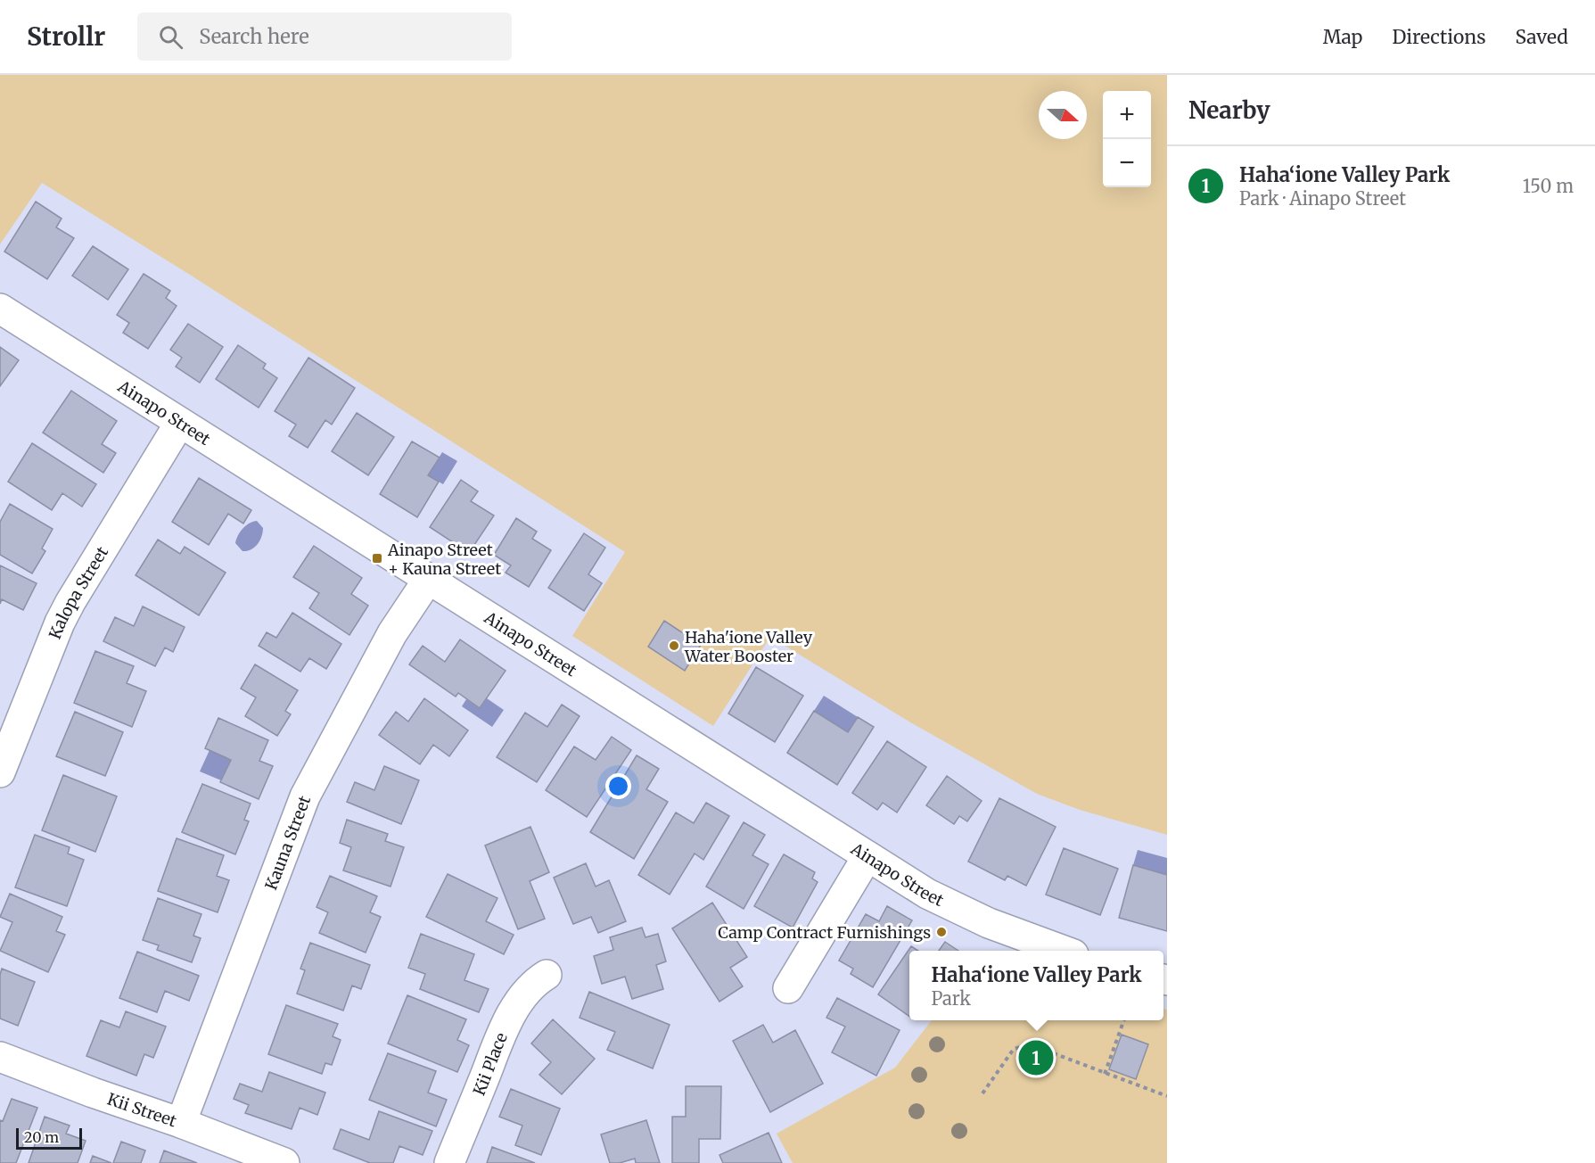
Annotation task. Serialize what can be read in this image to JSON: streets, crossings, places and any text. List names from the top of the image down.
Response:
{
  "streets": {
    "street": [
      "Ainapo Street",
      "Kalopa Street",
      "Kauna Street",
      "Kii Place",
      "Kii Street"
    ]
  },
  "crossings": [
    ["Ainapo Street", "Kalopa Street"],
    ["Ainapo Street", "Kauna Street"],
    ["Kauna Street", "Kii Street"]
  ],
  "places": {
    "transit": ["Ainapo Street + Kauna Street"],
    "other": ["Haha'ione Valley Water Booster", "Camp Contract Furnishings"]
  },
  "scale_bar": "20 m",
  "north": "right",
  "page": {
    "header": "Strollr",
    "search": "Search here",
    "nav": ["Map", "Directions", "Saved"],
    "heading": "Nearby",
    "map_buttons": ["+", "−"],
    "list": [
      {
        "mark": "1",
        "name": "Haha‘ione Valley Park",
        "note": "Park · Ainapo Street",
        "value": "150 m"
      }
    ],
    "popup": ["Haha‘ione Valley Park", "Park"],
    "pins": "1",
    "scale": "20 m"
  }
}
